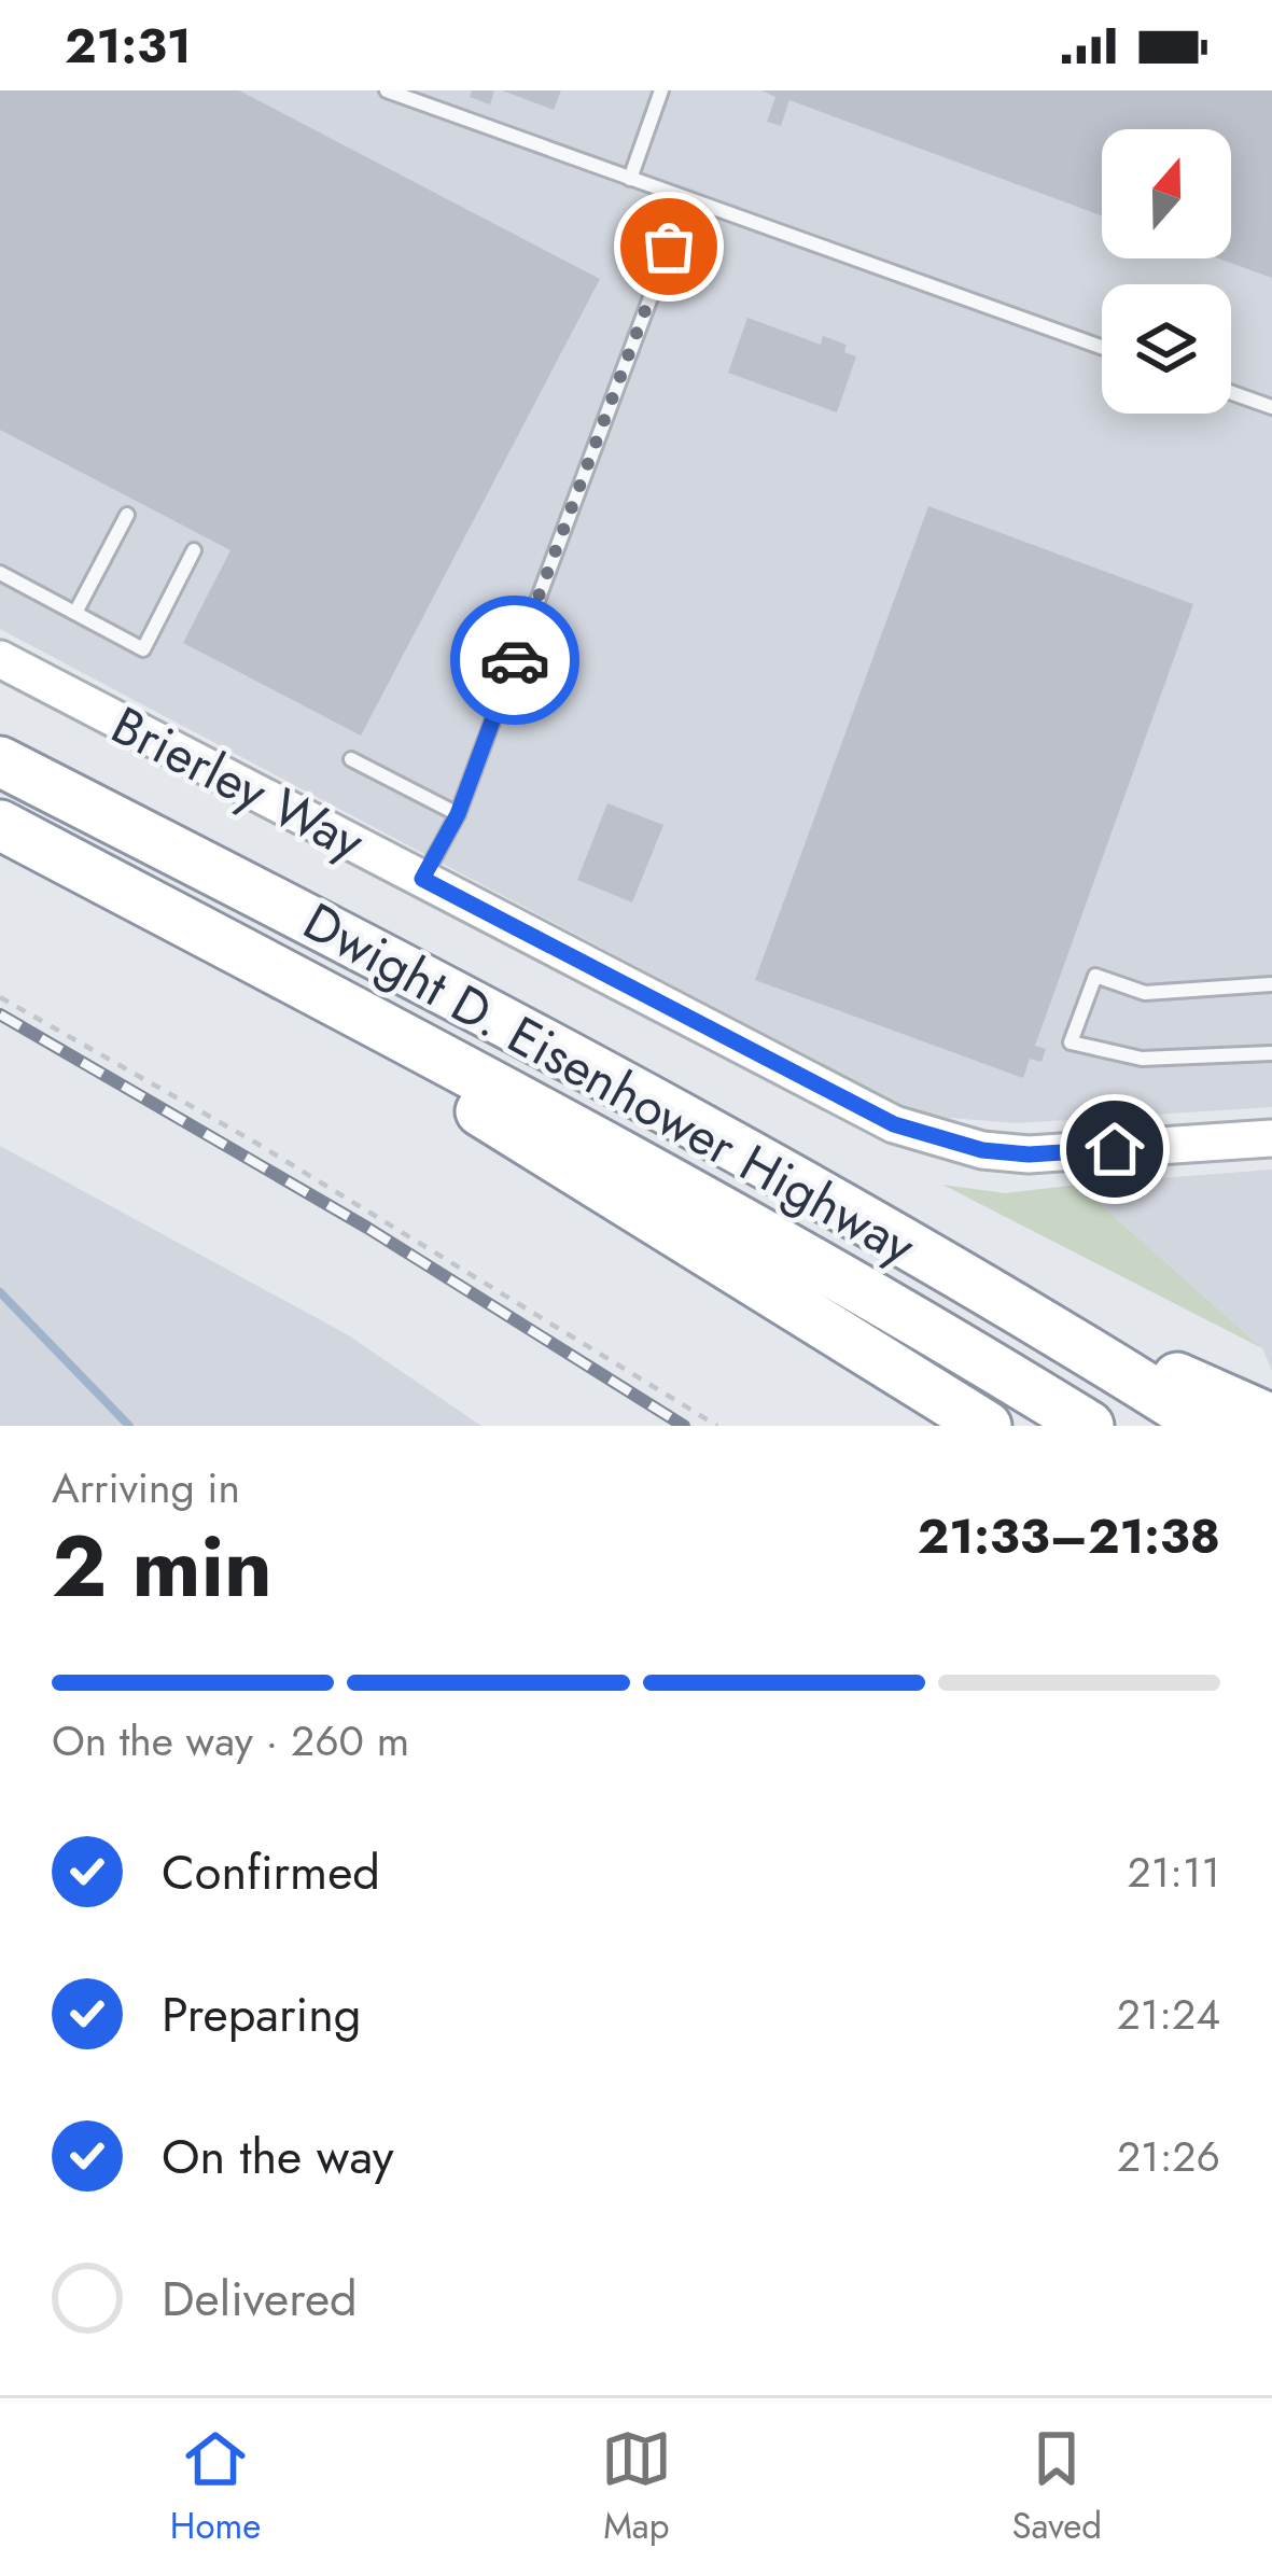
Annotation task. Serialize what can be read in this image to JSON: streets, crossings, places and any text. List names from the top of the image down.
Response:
{
  "streets": {
    "highway": ["Dwight D. Eisenhower Highway"],
    "street": ["Brierley Way"]
  },
  "north": "top",
  "page": {
    "status": "21:31",
    "heading": ["2 min", "Arriving in", "21:33–21:38"],
    "bar": "On the way · 260 m",
    "list": [
      ["Confirmed", "21:11"],
      ["Preparing", "21:24"],
      ["On the way", "21:26"],
      "Delivered"
    ],
    "tabs": ["Home", "Map", "Saved"]
  }
}
